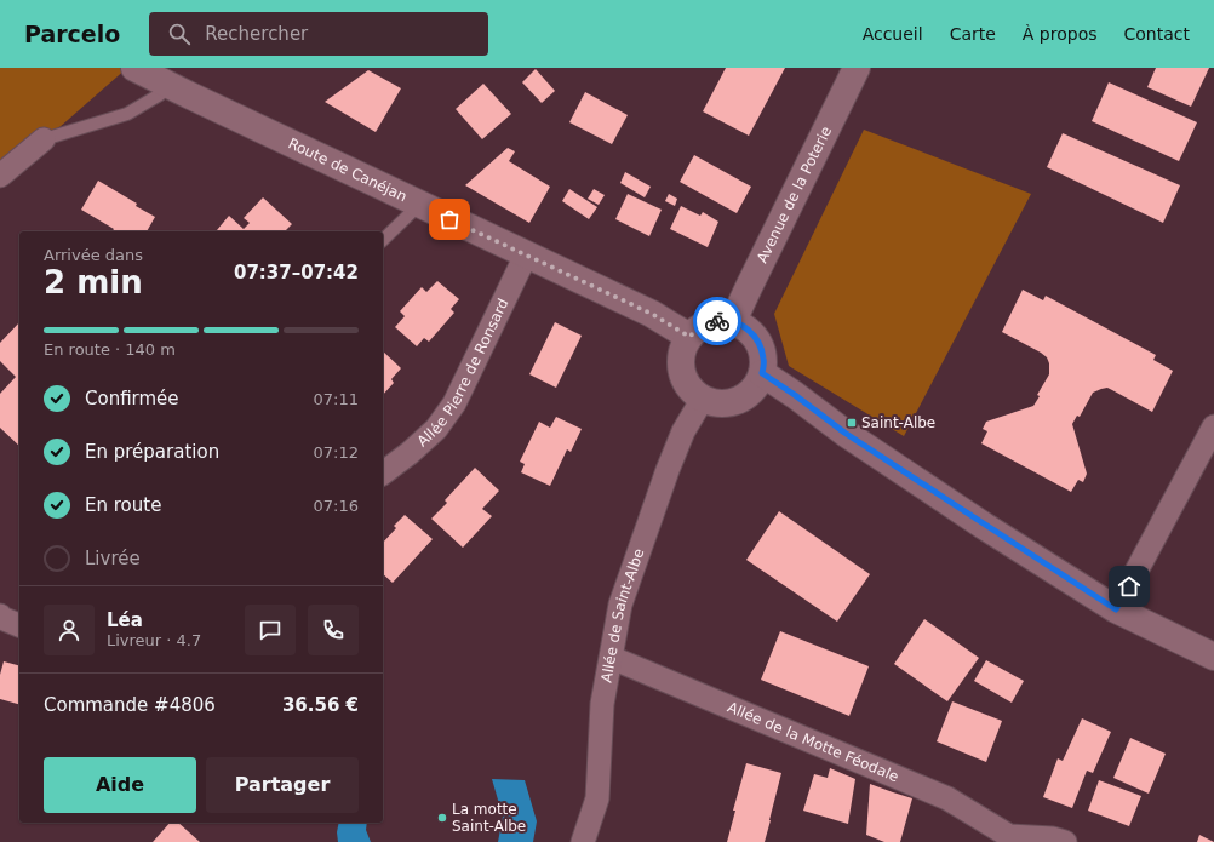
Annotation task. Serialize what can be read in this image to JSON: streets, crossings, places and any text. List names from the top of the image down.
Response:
{
  "streets": {
    "street": [
      "Route de Canéjan",
      "Avenue de la Poterie",
      "Allée Pierre de Ronsard",
      "Allée de Saint-Albe",
      "Allée de la Motte Féodale"
    ]
  },
  "crossings": [
    ["Route de Canéjan", "Avenue de la Poterie"],
    ["Route de Canéjan", "Allée Pierre de Ronsard"],
    ["Route de Canéjan", "Allée de Saint-Albe"],
    ["Avenue de la Poterie", "Allée de Saint-Albe"],
    ["Allée de Saint-Albe", "Allée de la Motte Féodale"]
  ],
  "places": {
    "transit": ["Saint-Albe"],
    "other": ["La motte Saint-Albe"]
  },
  "page": {
    "header": "Parcelo",
    "search": "Rechercher",
    "nav": [
      "Accueil",
      "Carte",
      "À propos",
      "Contact"
    ],
    "heading": ["2 min", "Arrivée dans", "07:37–07:42"],
    "panel": [
      "Léa",
      "Livreur · 4.7",
      "Commande #4806",
      "36.56 €"
    ],
    "bar": "En route · 140 m",
    "list": [
      ["Confirmée", "07:11"],
      ["En préparation", "07:12"],
      ["En route", "07:16"],
      "Livrée"
    ],
    "buttons": ["Aide", "Partager"]
  }
}
